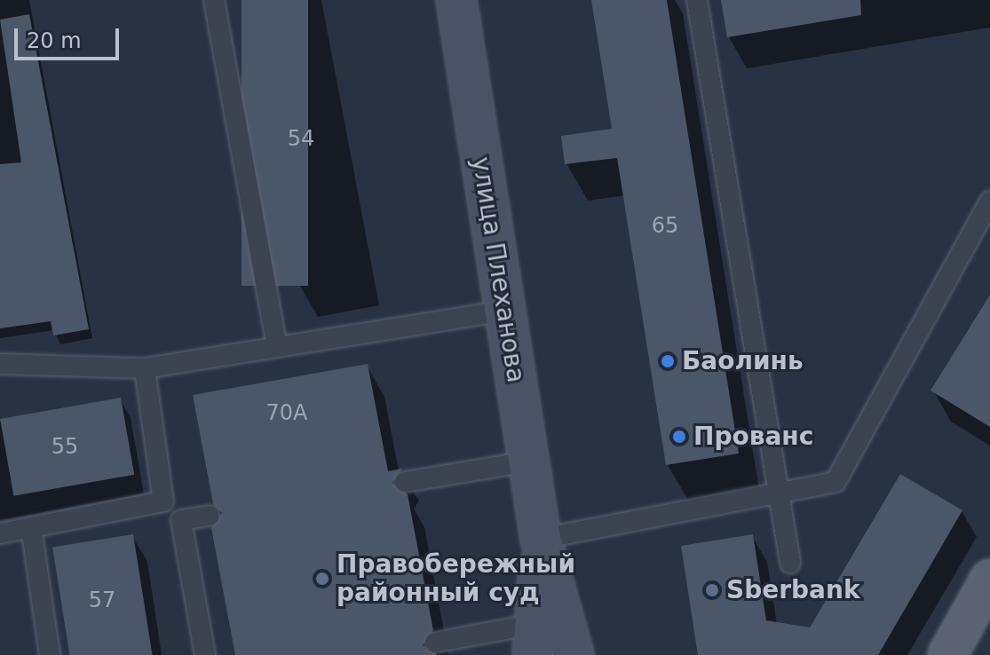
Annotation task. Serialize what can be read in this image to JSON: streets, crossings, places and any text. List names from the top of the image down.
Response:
{
  "streets": {
    "main road": ["улица Плеханова"]
  },
  "places": [
    "Баолинь",
    "Прованс",
    "Правобережный районный суд",
    "Sberbank"
  ],
  "house_numbers": [
    "54",
    "65",
    "70А",
    "55",
    "57"
  ],
  "scale_bar": "20 m"
}
